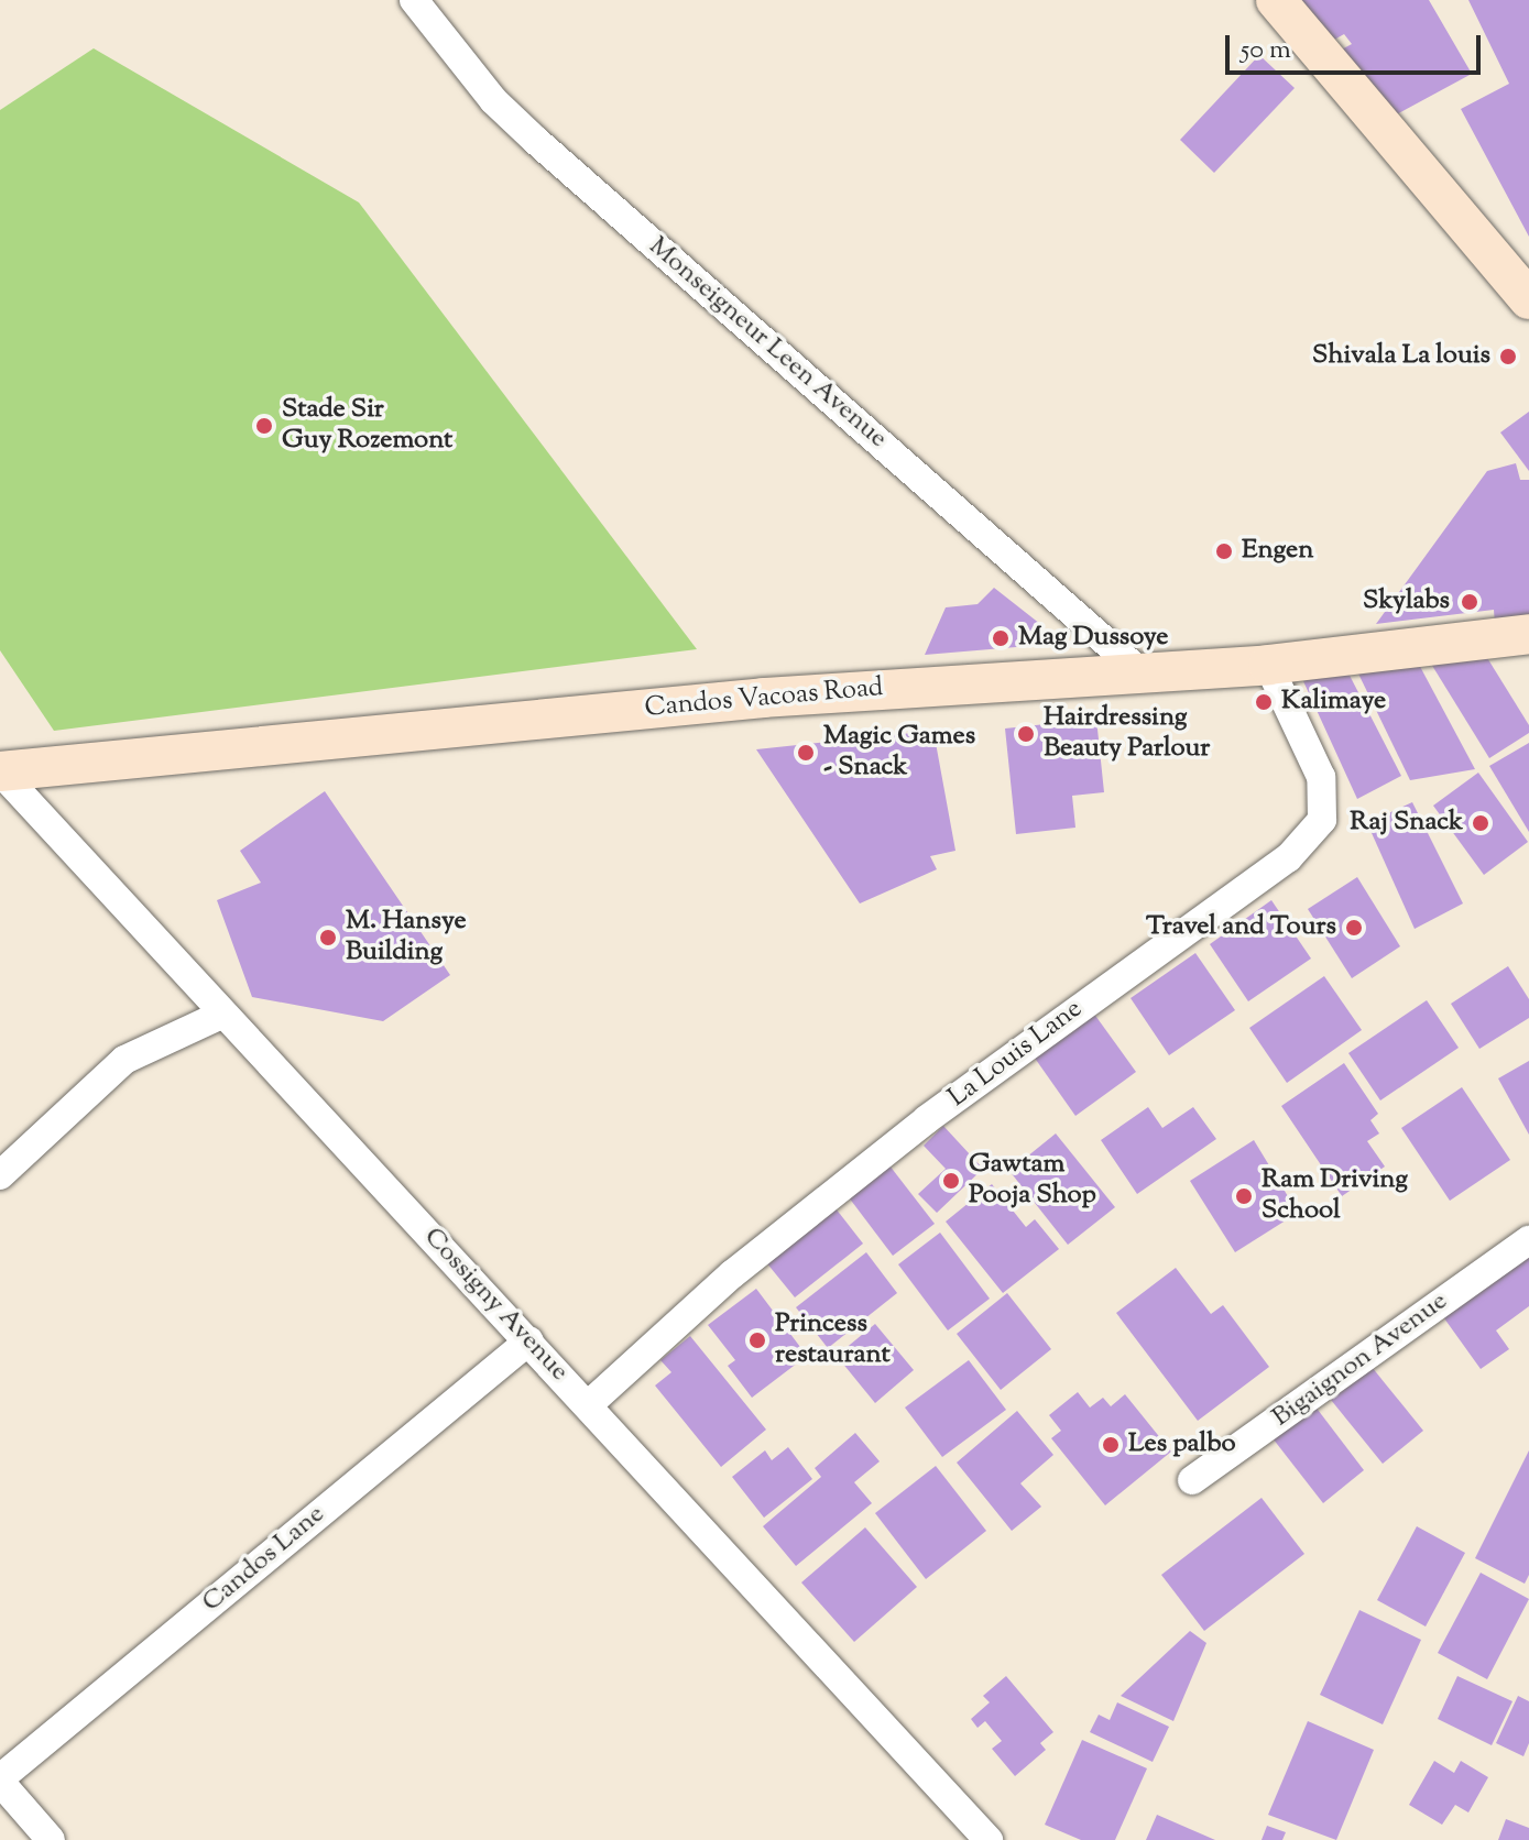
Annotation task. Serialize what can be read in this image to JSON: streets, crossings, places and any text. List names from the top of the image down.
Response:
{
  "streets": {
    "main road": ["Candos Vacoas Road"],
    "street": [
      "Monseigneur Leen Avenue",
      "La Louis Lane",
      "Cossigny Avenue",
      "Bigaignon Avenue",
      "Candos Lane"
    ]
  },
  "crossings": [
    ["Monseigneur Leen Avenue", "Candos Vacoas Road"],
    ["Candos Vacoas Road", "La Louis Lane"],
    ["Candos Vacoas Road", "Cossigny Avenue"],
    ["La Louis Lane", "Cossigny Avenue"],
    ["Cossigny Avenue", "Candos Lane"]
  ],
  "places": [
    "Shivala La louis",
    "Stade Sir Guy Rozemont",
    "Engen",
    "Skylabs",
    "Mag Dussoye",
    "Kalimaye",
    "Hairdressing Beauty Parlour",
    "Magic Games - Snack",
    "Raj Snack",
    "Travel and Tours",
    "M. Hansye Building",
    "Gawtam Pooja Shop",
    "Ram Driving School",
    "Princess restaurant",
    "Les palbo"
  ],
  "scale_bar": "50 m"
}
